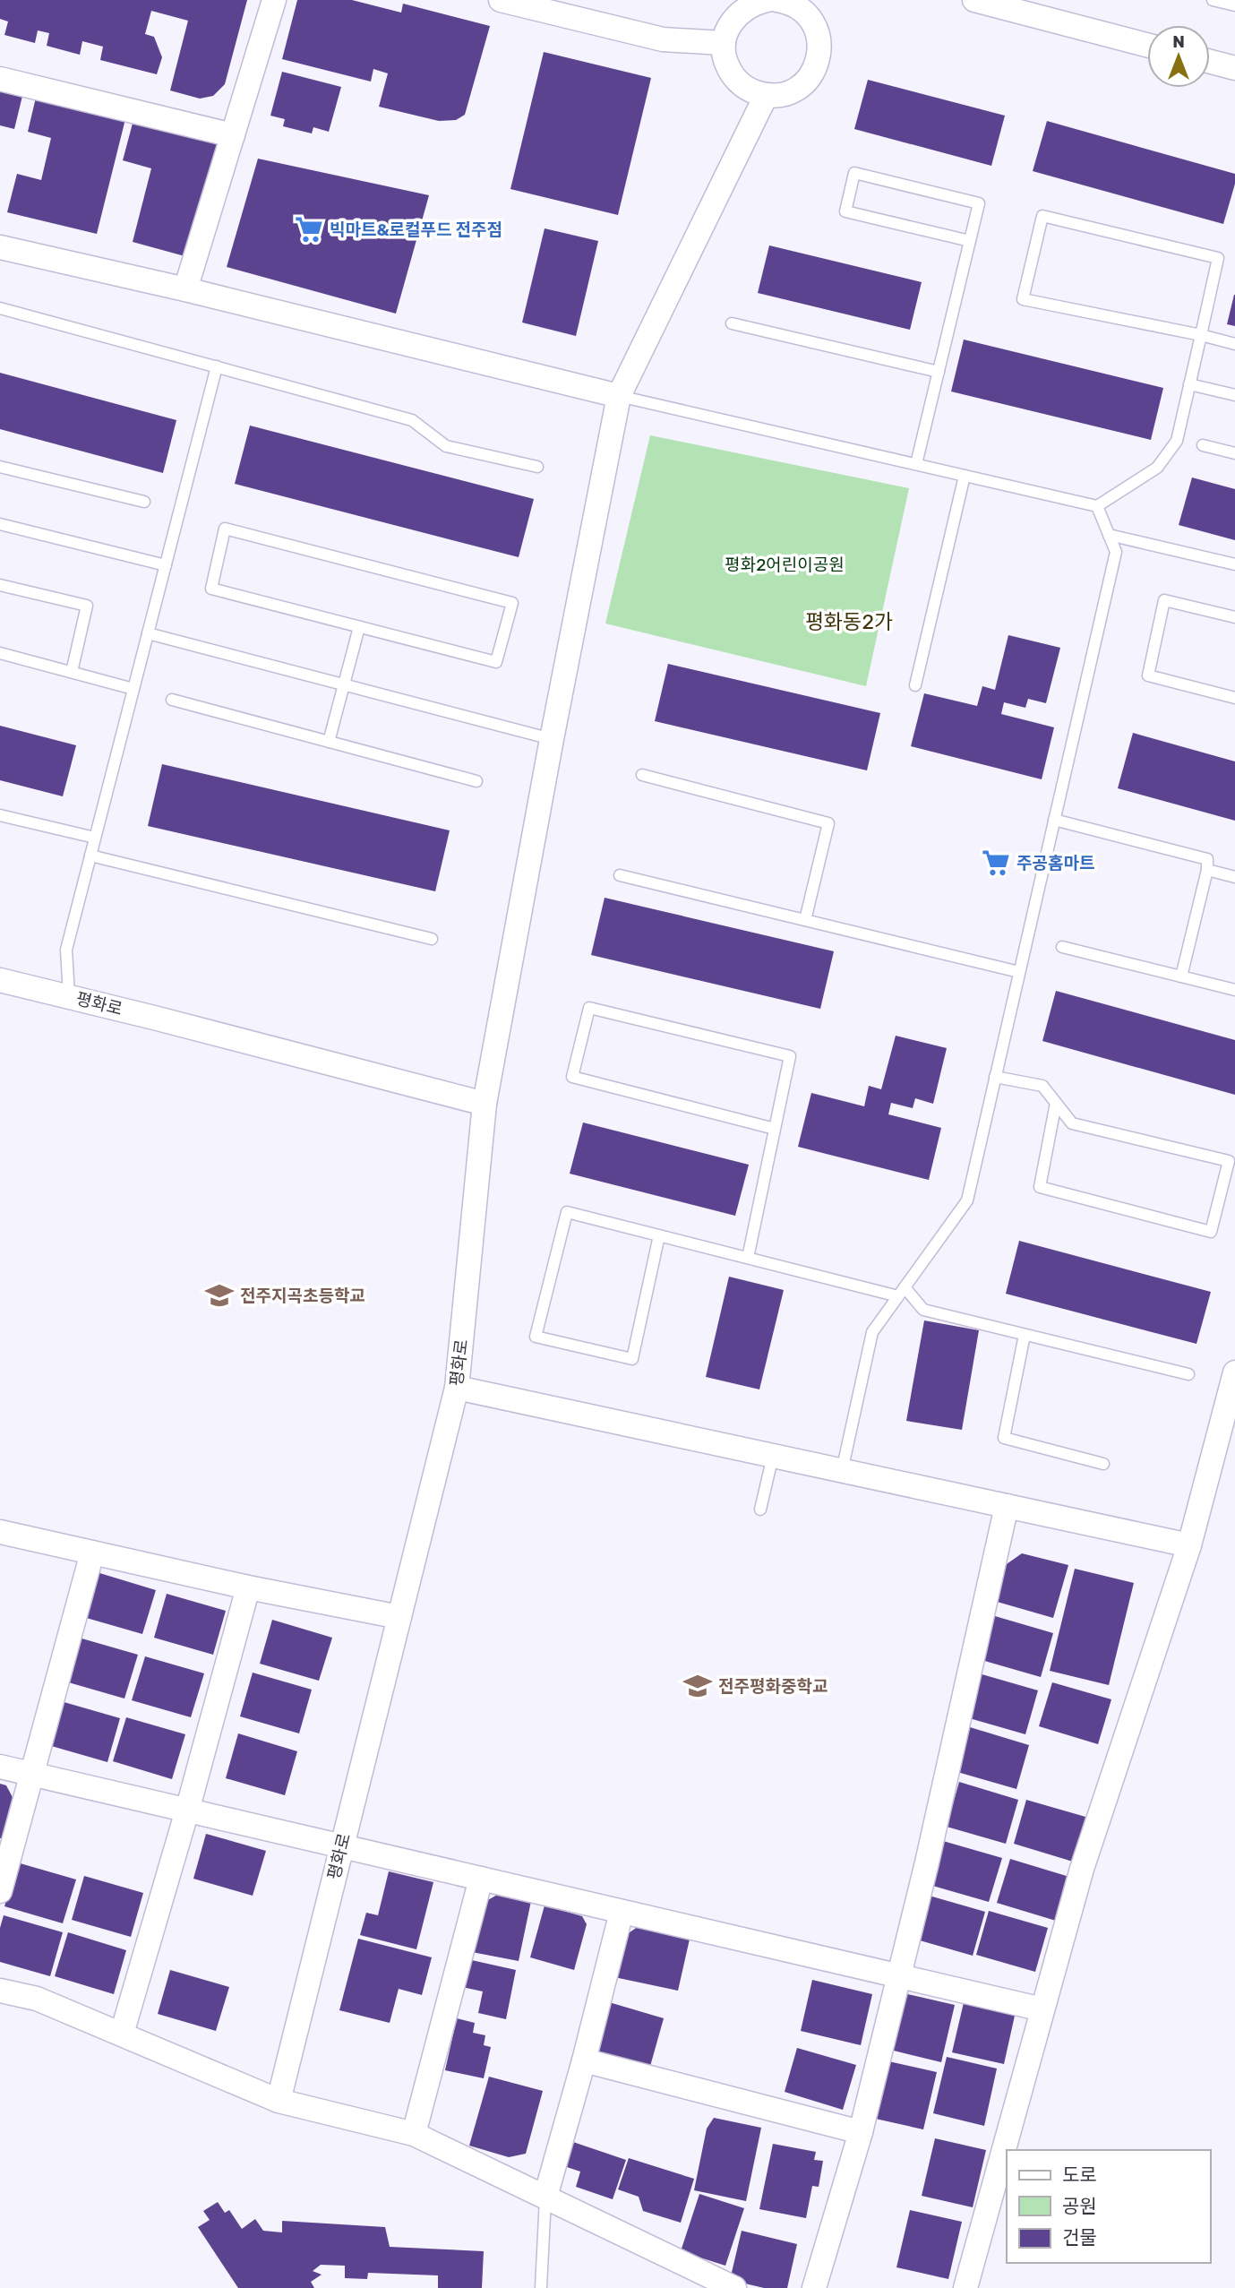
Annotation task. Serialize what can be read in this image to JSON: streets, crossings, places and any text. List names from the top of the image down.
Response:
{
  "streets": {
    "street": ["평화로"]
  },
  "districts": ["평화동2가"],
  "parks": ["평화2어린이공원"],
  "places": {
    "supermarket": ["빅마트&로컬푸드 전주점", "주공홈마트"],
    "school or university": ["전주지곡초등학교", "전주평화중학교"]
  },
  "legend": ["도로", "공원", "건물"],
  "north": "top"
}
